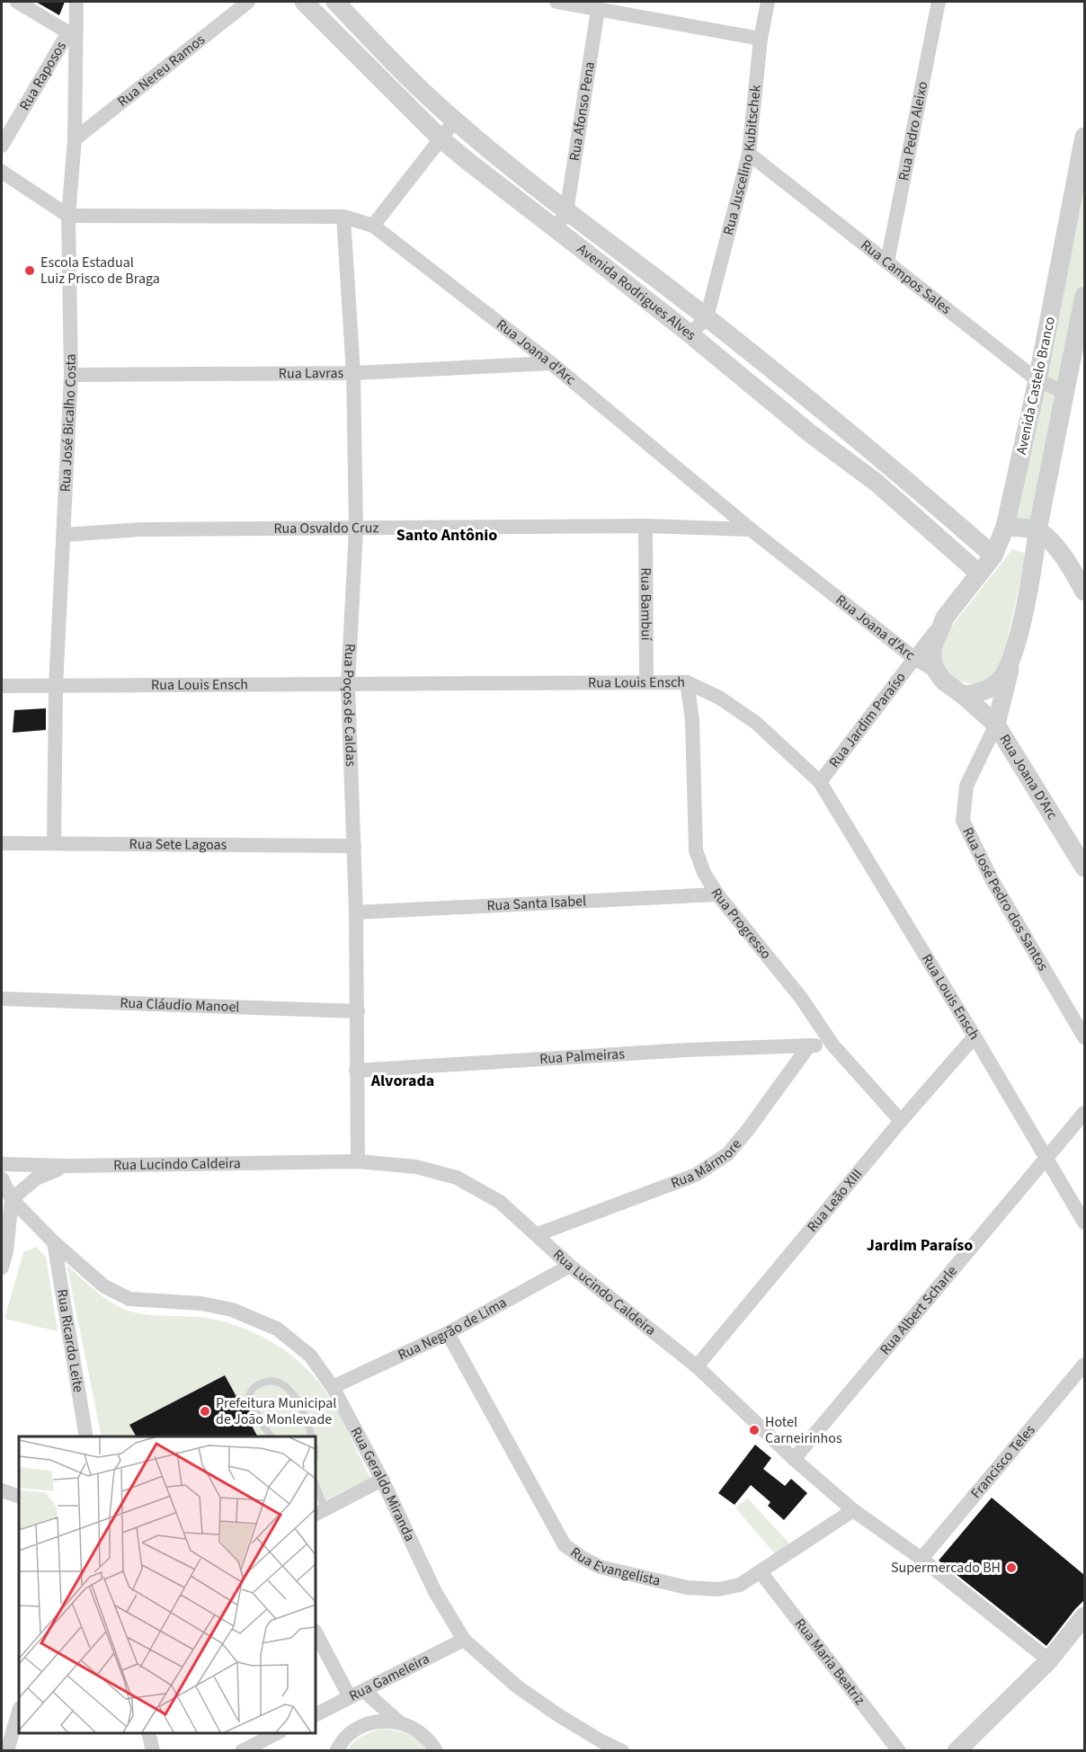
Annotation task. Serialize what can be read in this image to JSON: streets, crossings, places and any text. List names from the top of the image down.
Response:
{
  "streets": {
    "street": [
      "Rua Nereu Ramos",
      "Rua Raposos",
      "Rua Afonso Pena",
      "Rua Pedro Aleixo",
      "Rua Juscelino Kubitschek",
      "Rua Campos Sales",
      "Avenida Rodrigues Alves",
      "Rua Joana d'Arc",
      "Rua Lavras",
      "Avenida Castelo Branco",
      "Rua José Bicalho Costa",
      "Rua Osvaldo Cruz",
      "Rua Bambuí",
      "Rua Louis Ensch",
      "Rua Poços de Caldas",
      "Rua Jardim Paraíso",
      "Rua Joana D'Arc",
      "Rua Sete Lagoas",
      "Rua José Pedro dos Santos",
      "Rua Santa Isabel",
      "Rua Progresso",
      "Rua Cláudio Manoel",
      "Rua Palmeiras",
      "Rua Mármore",
      "Rua Lucindo Caldeira",
      "Rua Leão XIII",
      "Rua Albert Scharle",
      "Rua Negrão de Lima",
      "Rua Ricardo Leite",
      "Francisco Teles",
      "Rua Geraldo Miranda",
      "Rua Evangelista",
      "Rua Maria Beatriz",
      "Rua Gameleira"
    ]
  },
  "crossings": [
    ["Rua Nereu Ramos", "Rua José Bicalho Costa"],
    ["Rua Raposos", "Rua José Bicalho Costa"],
    ["Rua Afonso Pena", "Avenida Rodrigues Alves"],
    ["Rua Pedro Aleixo", "Rua Campos Sales"],
    ["Rua Juscelino Kubitschek", "Rua Campos Sales"],
    ["Rua Juscelino Kubitschek", "Avenida Rodrigues Alves"],
    ["Rua Campos Sales", "Avenida Castelo Branco"],
    ["Avenida Rodrigues Alves", "Avenida Castelo Branco"],
    ["Rua Joana d'Arc", "Rua Lavras"],
    ["Rua Joana d'Arc", "Avenida Castelo Branco"],
    ["Rua Joana d'Arc", "Rua José Bicalho Costa"],
    ["Rua Joana d'Arc", "Rua Osvaldo Cruz"],
    ["Rua Joana d'Arc", "Rua Poços de Caldas"],
    ["Rua Joana d'Arc", "Rua Jardim Paraíso"],
    ["Rua Lavras", "Rua José Bicalho Costa"],
    ["Rua Lavras", "Rua Poços de Caldas"],
    ["Avenida Castelo Branco", "Rua Jardim Paraíso"],
    ["Avenida Castelo Branco", "Rua Joana D'Arc"],
    ["Avenida Castelo Branco", "Rua José Pedro dos Santos"],
    ["Rua José Bicalho Costa", "Rua Osvaldo Cruz"],
    ["Rua José Bicalho Costa", "Rua Louis Ensch"],
    ["Rua José Bicalho Costa", "Rua Sete Lagoas"],
    ["Rua Osvaldo Cruz", "Rua Bambuí"],
    ["Rua Osvaldo Cruz", "Rua Poços de Caldas"],
    ["Rua Bambuí", "Rua Louis Ensch"],
    ["Rua Louis Ensch", "Rua Poços de Caldas"],
    ["Rua Louis Ensch", "Rua Jardim Paraíso"],
    ["Rua Louis Ensch", "Rua Progresso"],
    ["Rua Louis Ensch", "Rua Leão XIII"],
    ["Rua Louis Ensch", "Rua Albert Scharle"],
    ["Rua Poços de Caldas", "Rua Sete Lagoas"],
    ["Rua Poços de Caldas", "Rua Santa Isabel"],
    ["Rua Poços de Caldas", "Rua Cláudio Manoel"],
    ["Rua Poços de Caldas", "Rua Palmeiras"],
    ["Rua Poços de Caldas", "Rua Lucindo Caldeira"],
    ["Rua Joana D'Arc", "Rua José Pedro dos Santos"],
    ["Rua Santa Isabel", "Rua Progresso"],
    ["Rua Progresso", "Rua Leão XIII"],
    ["Rua Palmeiras", "Rua Mármore"],
    ["Rua Mármore", "Rua Lucindo Caldeira"],
    ["Rua Lucindo Caldeira", "Rua Leão XIII"],
    ["Rua Lucindo Caldeira", "Rua Albert Scharle"],
    ["Rua Lucindo Caldeira", "Rua Negrão de Lima"],
    ["Rua Lucindo Caldeira", "Francisco Teles"],
    ["Rua Lucindo Caldeira", "Rua Geraldo Miranda"],
    ["Rua Lucindo Caldeira", "Rua Evangelista"],
    ["Rua Negrão de Lima", "Rua Geraldo Miranda"],
    ["Rua Negrão de Lima", "Rua Evangelista"],
    ["Rua Ricardo Leite", "Rua Geraldo Miranda"],
    ["Rua Geraldo Miranda", "Rua Gameleira"],
    ["Rua Evangelista", "Rua Maria Beatriz"]
  ],
  "districts": ["Santo Antônio", "Alvorada", "Jardim Paraíso"],
  "places": [
    "Escola Estadual Luiz Prisco de Braga",
    "Prefeitura Municipal de João Monlevade",
    "Hotel Carneirinhos",
    "Supermercado BH"
  ]
}
